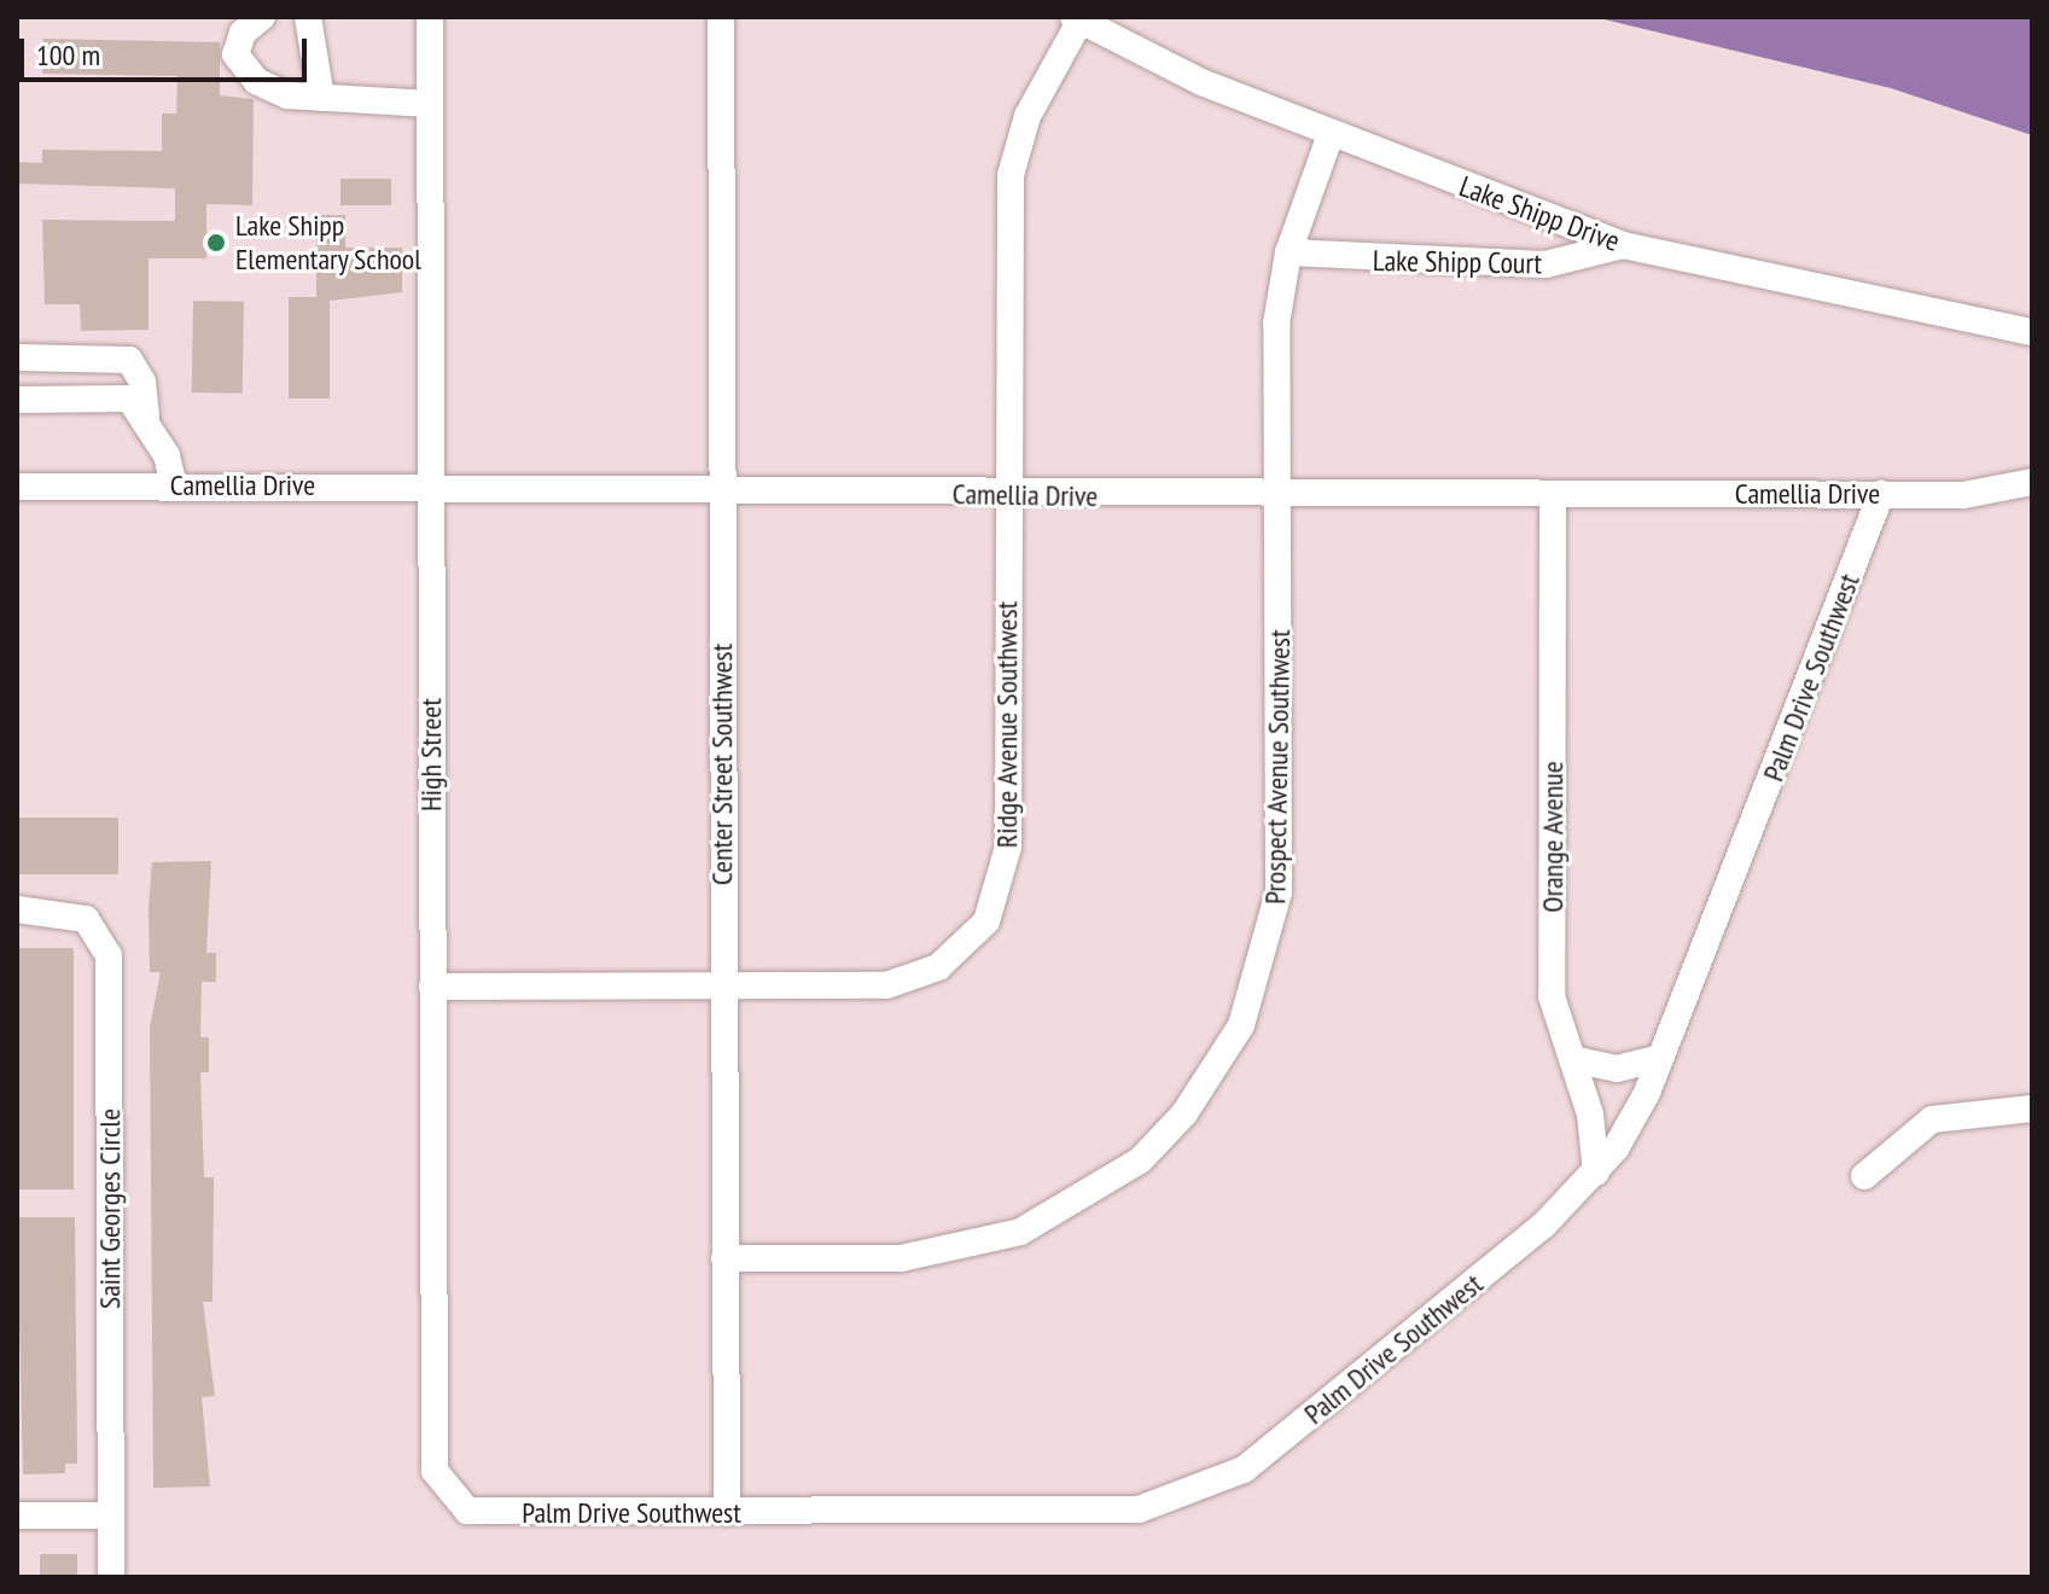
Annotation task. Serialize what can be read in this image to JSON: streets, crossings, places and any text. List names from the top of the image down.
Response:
{
  "streets": {
    "street": [
      "Lake Shipp Drive",
      "Lake Shipp Court",
      "Camellia Drive",
      "Palm Drive Southwest",
      "Ridge Avenue Southwest",
      "High Street",
      "Center Street Southwest",
      "Prospect Avenue Southwest",
      "Orange Avenue",
      "Saint Georges Circle"
    ]
  },
  "crossings": [
    ["Lake Shipp Drive", "Lake Shipp Court"],
    ["Lake Shipp Drive", "Ridge Avenue Southwest"],
    ["Lake Shipp Drive", "Prospect Avenue Southwest"],
    ["Lake Shipp Court", "Prospect Avenue Southwest"],
    ["Camellia Drive", "Palm Drive Southwest"],
    ["Camellia Drive", "Ridge Avenue Southwest"],
    ["Camellia Drive", "High Street"],
    ["Camellia Drive", "Center Street Southwest"],
    ["Camellia Drive", "Prospect Avenue Southwest"],
    ["Camellia Drive", "Orange Avenue"],
    ["Palm Drive Southwest", "High Street"],
    ["Palm Drive Southwest", "Center Street Southwest"],
    ["Palm Drive Southwest", "Orange Avenue"],
    ["Ridge Avenue Southwest", "High Street"],
    ["Ridge Avenue Southwest", "Center Street Southwest"],
    ["Center Street Southwest", "Prospect Avenue Southwest"]
  ],
  "places": ["Lake Shipp Elementary School"],
  "scale_bar": "100 m"
}
